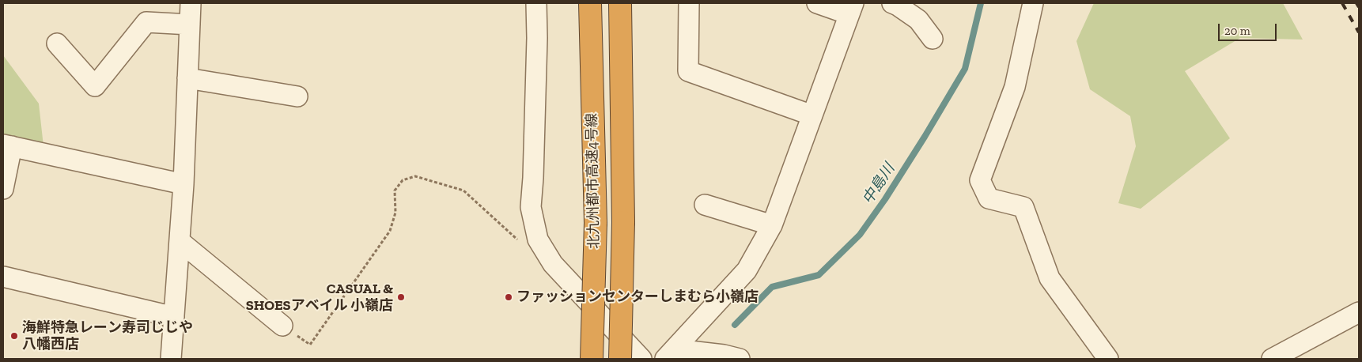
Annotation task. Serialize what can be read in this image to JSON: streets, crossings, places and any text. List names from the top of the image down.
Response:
{
  "streets": {
    "highway": ["北九州都市高速4号線"]
  },
  "water": ["中島川"],
  "places": ["CASUAL & SHOESアベイル 小嶺店", "ファッションセンターしまむら小嶺店", "海鮮特急レーン寿司じじや 八幡西店"],
  "scale_bar": "20 m"
}
